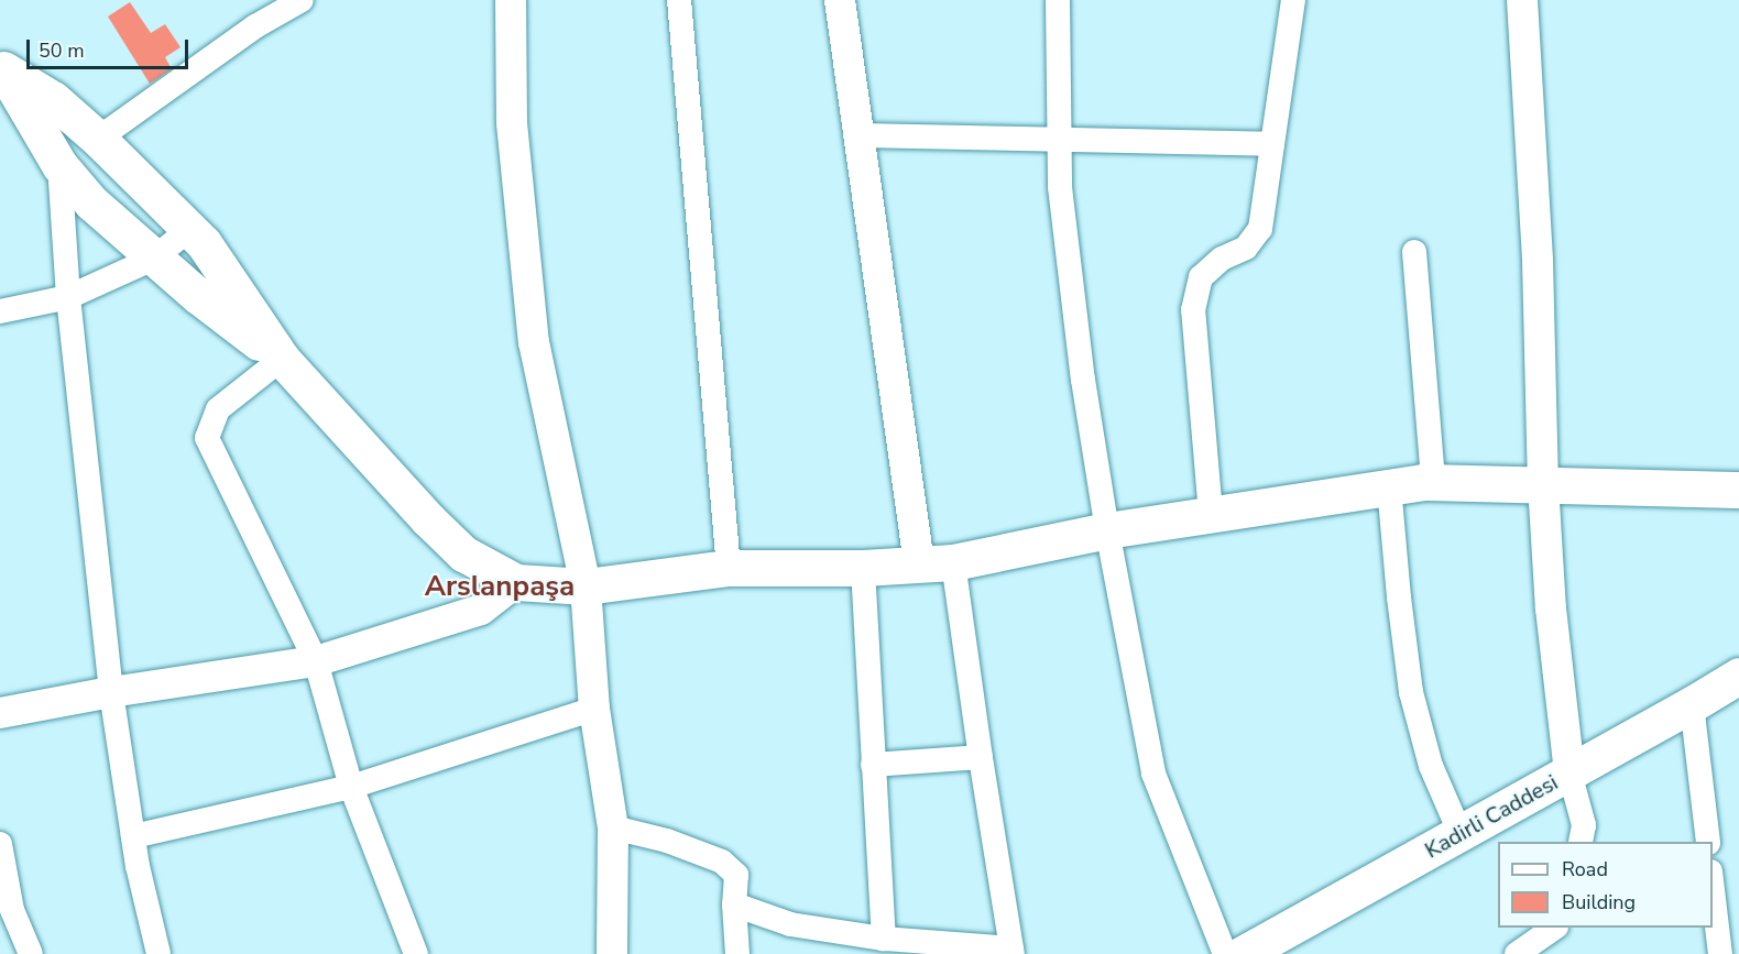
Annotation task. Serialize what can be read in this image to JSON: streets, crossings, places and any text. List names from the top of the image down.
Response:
{
  "streets": {
    "main road": ["Kadirli Caddesi"]
  },
  "districts": ["Arslanpaşa"],
  "legend": ["Road", "Building"],
  "scale_bar": "50 m"
}
